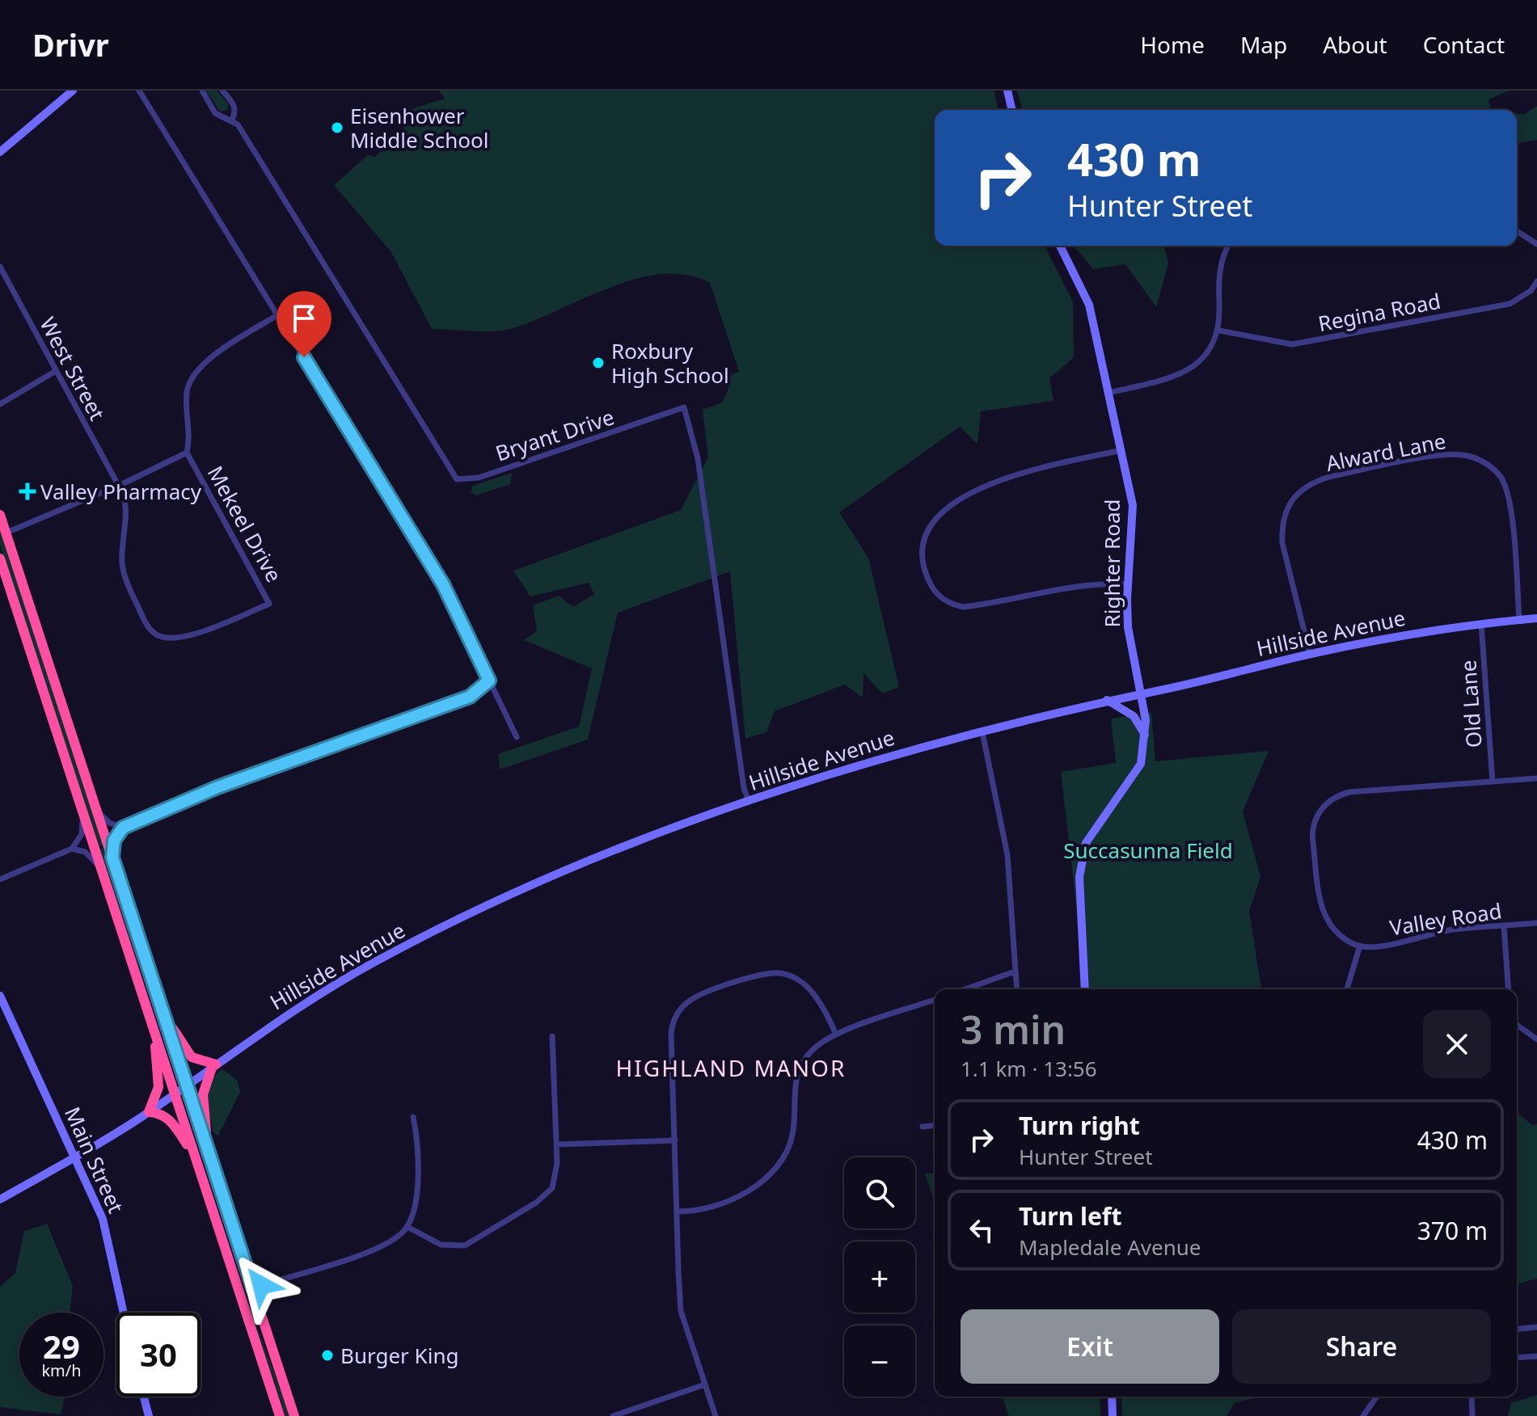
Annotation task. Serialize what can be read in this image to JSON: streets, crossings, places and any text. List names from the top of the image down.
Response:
{
  "streets": {
    "main road": ["Righter Road", "Hillside Avenue", "Main Street"],
    "street": [
      "Regina Road",
      "West Street",
      "Bryant Drive",
      "Alward Lane",
      "Mekeel Drive",
      "Old Lane",
      "Valley Road"
    ]
  },
  "crossings": [
    ["West Street", "Mekeel Drive"],
    ["Bryant Drive", "Hillside Avenue"],
    ["Alward Lane", "Hillside Avenue"],
    ["Righter Road", "Hillside Avenue"],
    ["Hillside Avenue", "Old Lane"],
    ["Hillside Avenue", "Main Street"]
  ],
  "districts": ["HIGHLAND MANOR"],
  "parks": ["Succasunna Field"],
  "places": {
    "other": ["Eisenhower Middle School", "Roxbury High School", "Burger King"],
    "health": ["Valley Pharmacy"]
  },
  "page": {
    "header": "Drivr",
    "nav": [
      "Home",
      "Map",
      "About",
      "Contact"
    ],
    "turn": ["430 m", "Hunter Street"],
    "heading": ["3 min", "1.1 km · 13:56"],
    "list": [
      {
        "name": "Turn right",
        "note": "Hunter Street",
        "value": "430 m"
      },
      {
        "name": "Turn left",
        "note": "Mapledale Avenue",
        "value": "370 m"
      }
    ],
    "map_buttons": ["+", "−"],
    "buttons": ["Exit", "Share"],
    "speed": "29 km/h",
    "limit": "30"
  }
}
